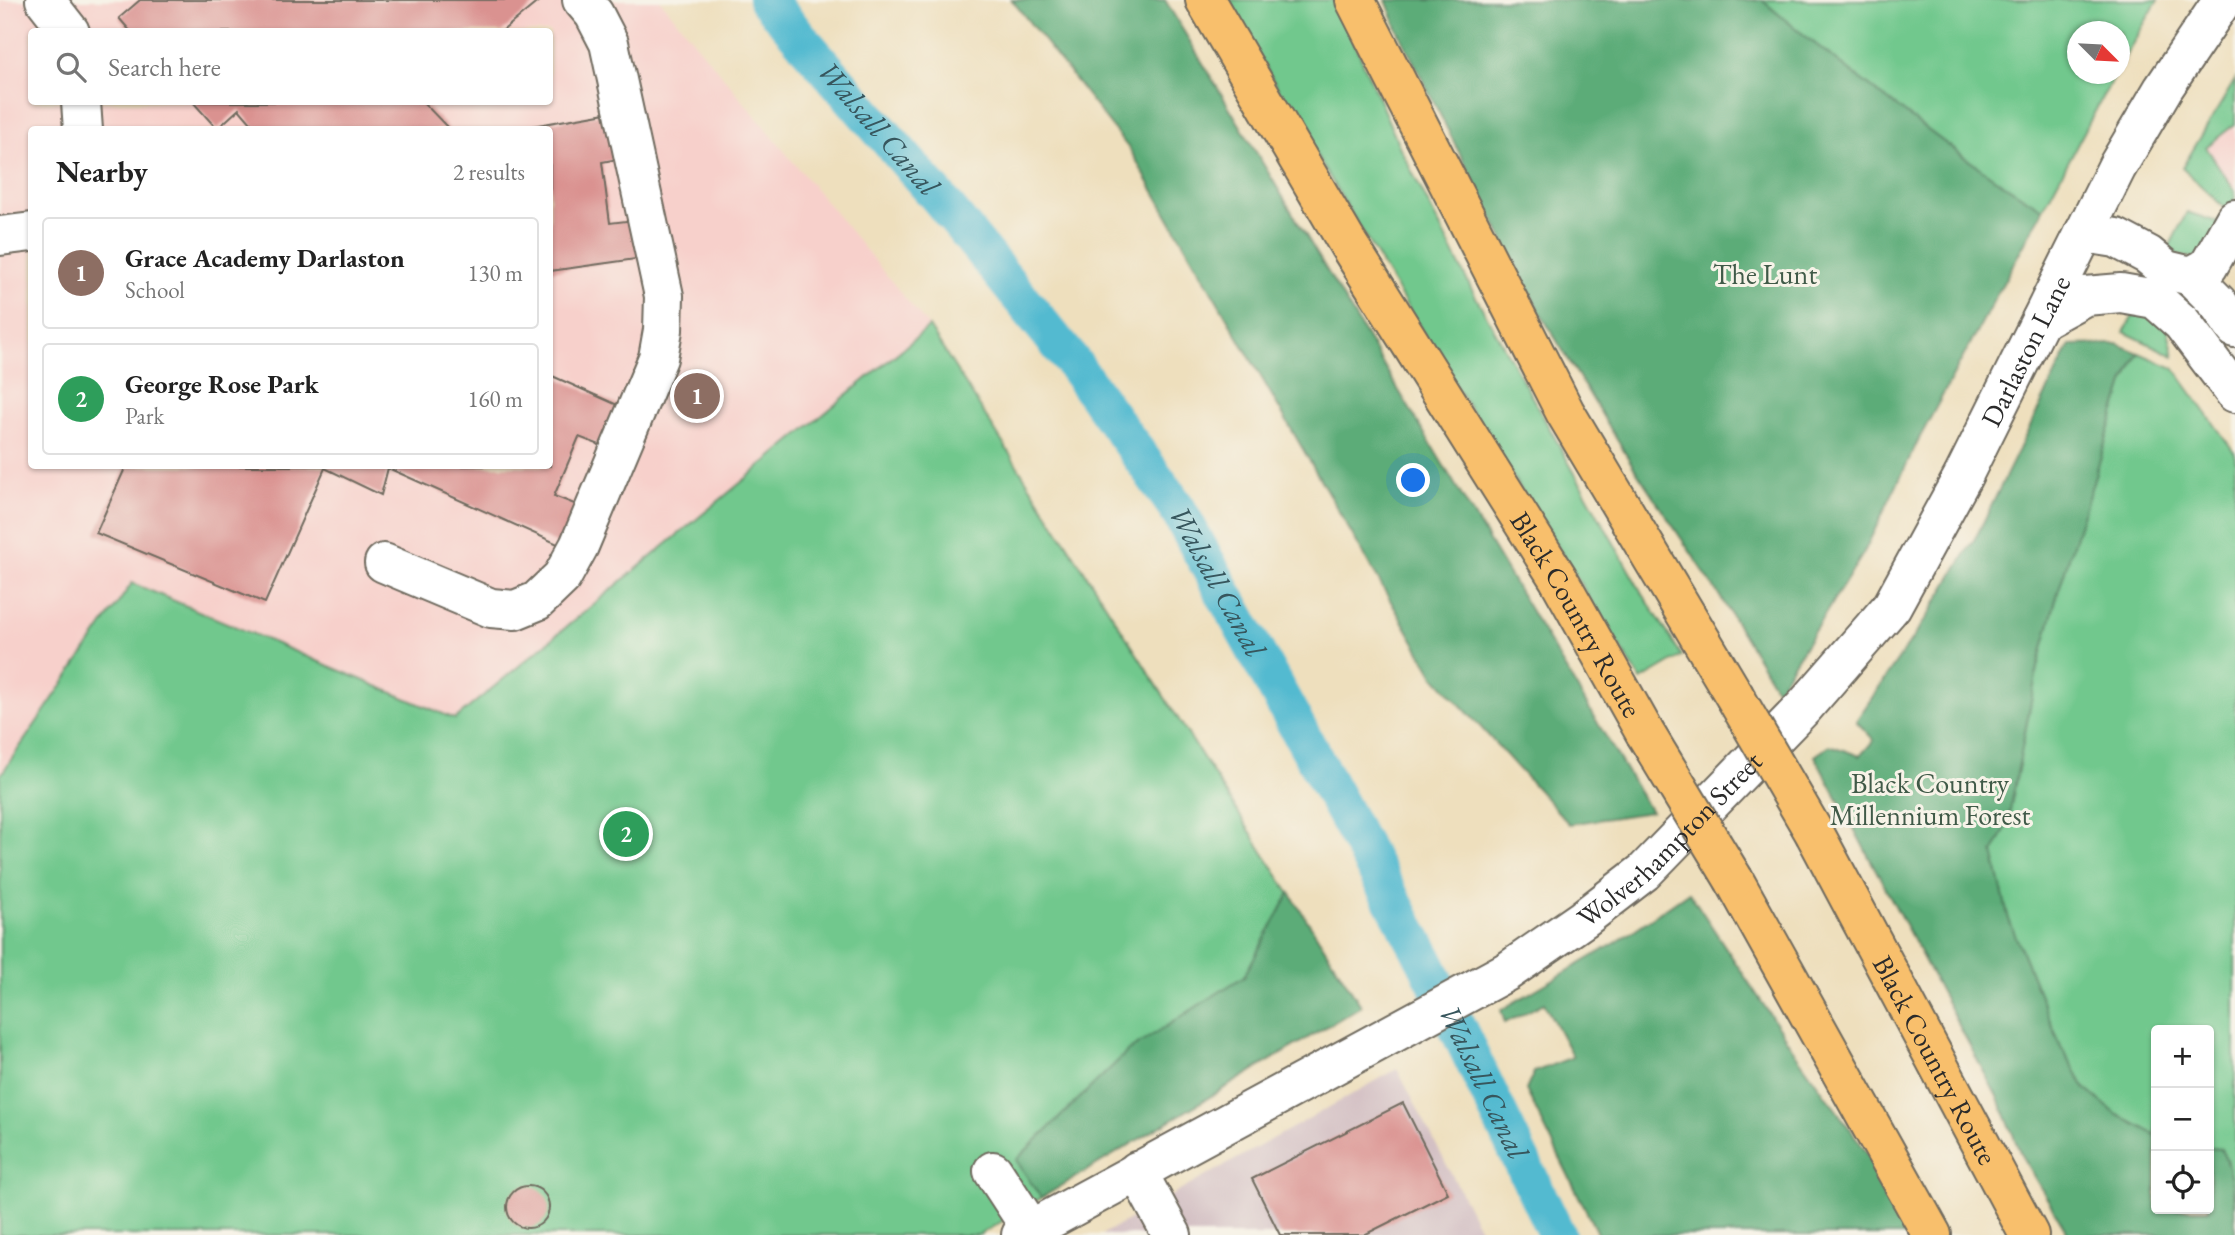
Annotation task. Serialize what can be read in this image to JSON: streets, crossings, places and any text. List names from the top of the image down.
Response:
{
  "streets": {
    "highway": ["Black Country Route"],
    "street": ["Darlaston Lane", "Wolverhampton Street"]
  },
  "crossings": [
    ["Darlaston Lane", "Wolverhampton Street"]
  ],
  "water": ["Walsall Canal"],
  "parks": ["The Lunt", "Black Country Millennium Forest"],
  "north": "bottom right",
  "page": {
    "search": "Search here",
    "heading": ["Nearby", "2 results"],
    "list": [
      {
        "mark": "1",
        "name": "Grace Academy Darlaston",
        "note": "School",
        "value": "130 m"
      },
      {
        "mark": "2",
        "name": "George Rose Park",
        "note": "Park",
        "value": "160 m"
      }
    ],
    "pins": ["1", "2"],
    "map_buttons": ["+", "−"]
  }
}
